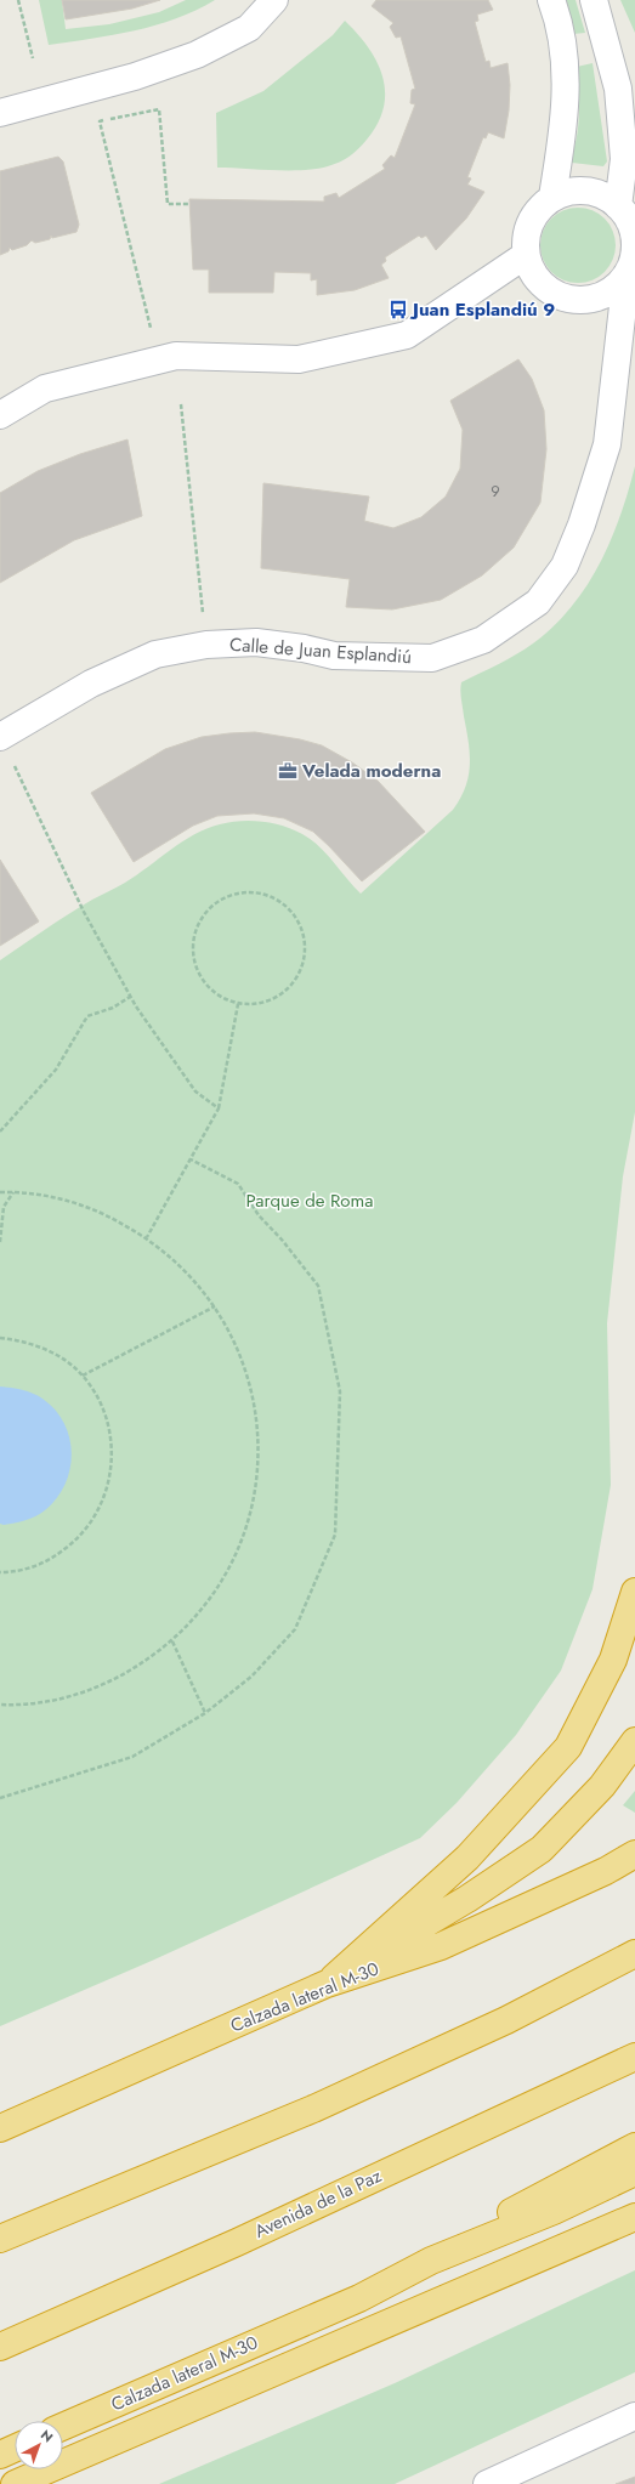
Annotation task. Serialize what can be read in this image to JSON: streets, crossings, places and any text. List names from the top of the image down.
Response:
{
  "streets": {
    "highway": ["Calzada lateral M-30", "Avenida de la Paz"],
    "street": ["Calle de Juan Esplandiú"]
  },
  "parks": ["Parque de Roma"],
  "places": {
    "bus stop": ["Juan Esplandiú 9"],
    "office": ["Velada moderna"]
  },
  "house_numbers": ["9"],
  "north": "top right"
}
